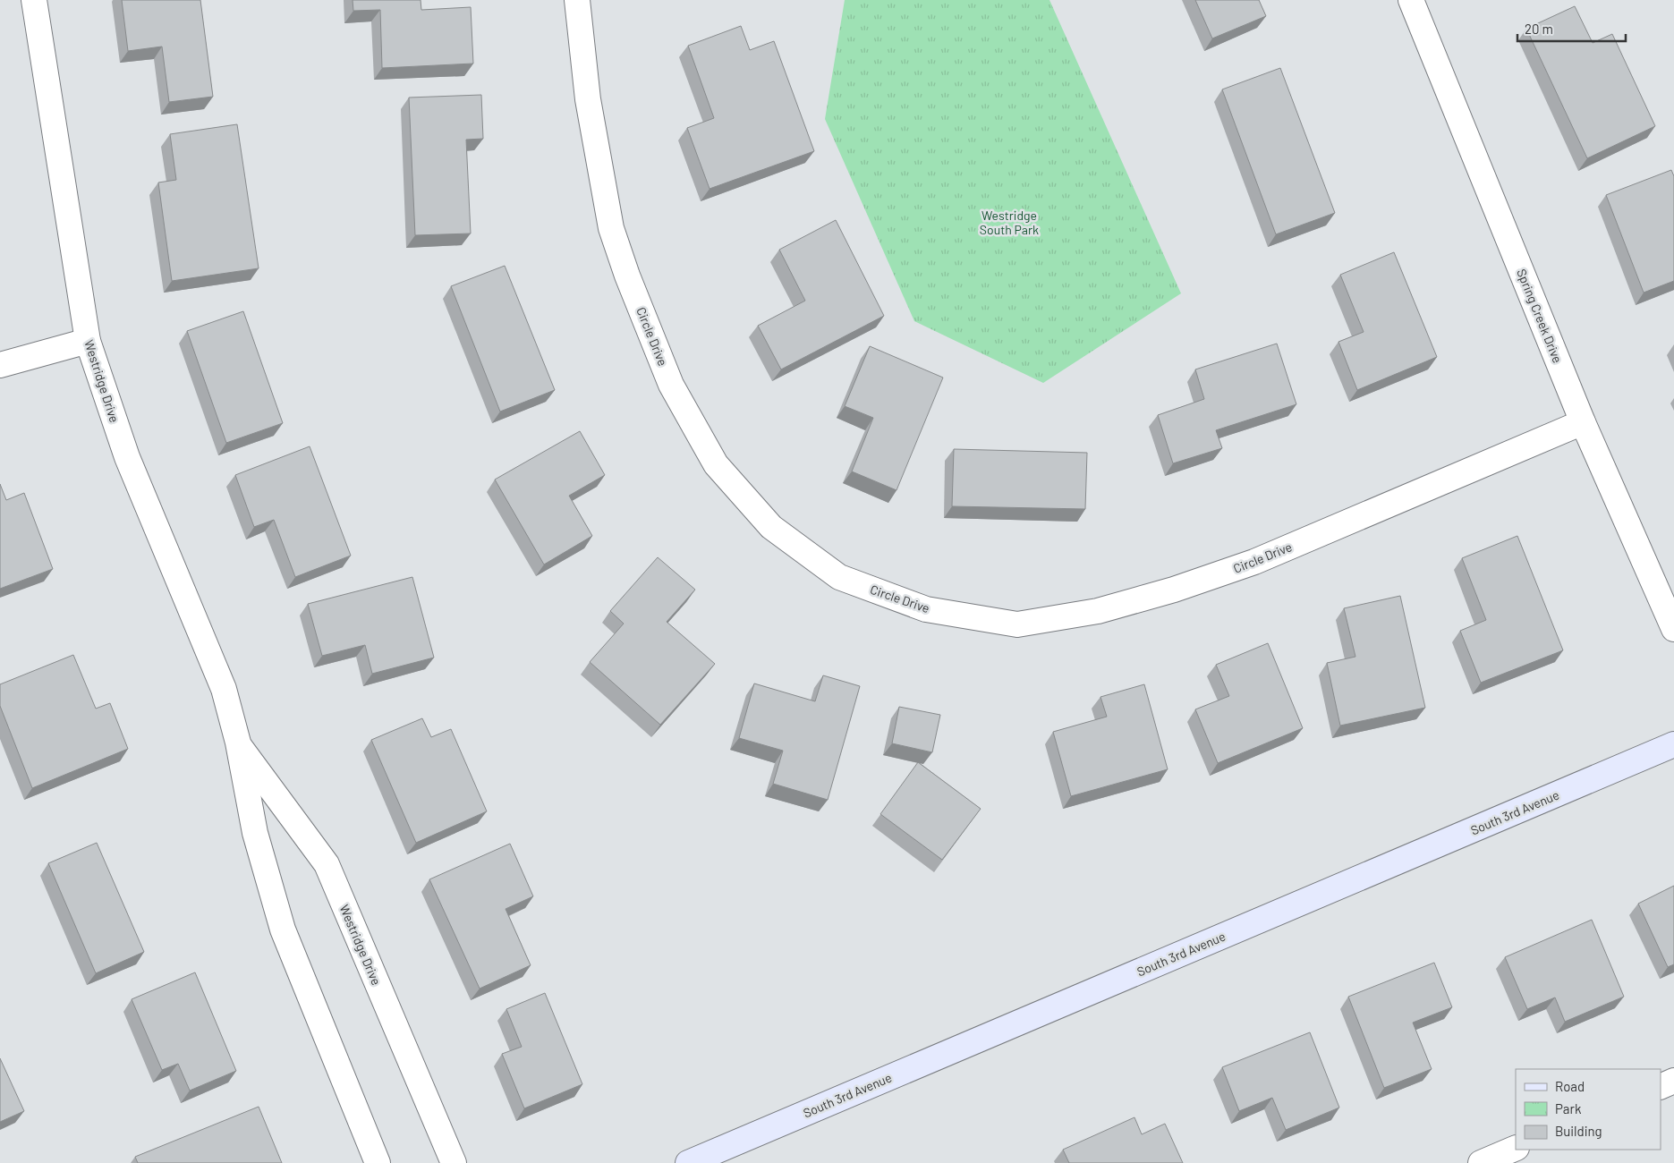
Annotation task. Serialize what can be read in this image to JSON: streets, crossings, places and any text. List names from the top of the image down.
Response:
{
  "streets": {
    "main road": ["South 3rd Avenue"],
    "street": ["Spring Creek Drive", "Circle Drive", "Westridge Drive"]
  },
  "crossings": [
    ["Spring Creek Drive", "Circle Drive"]
  ],
  "parks": ["Westridge South Park"],
  "legend": ["Road", "Park", "Building"],
  "scale_bar": "20 m"
}
